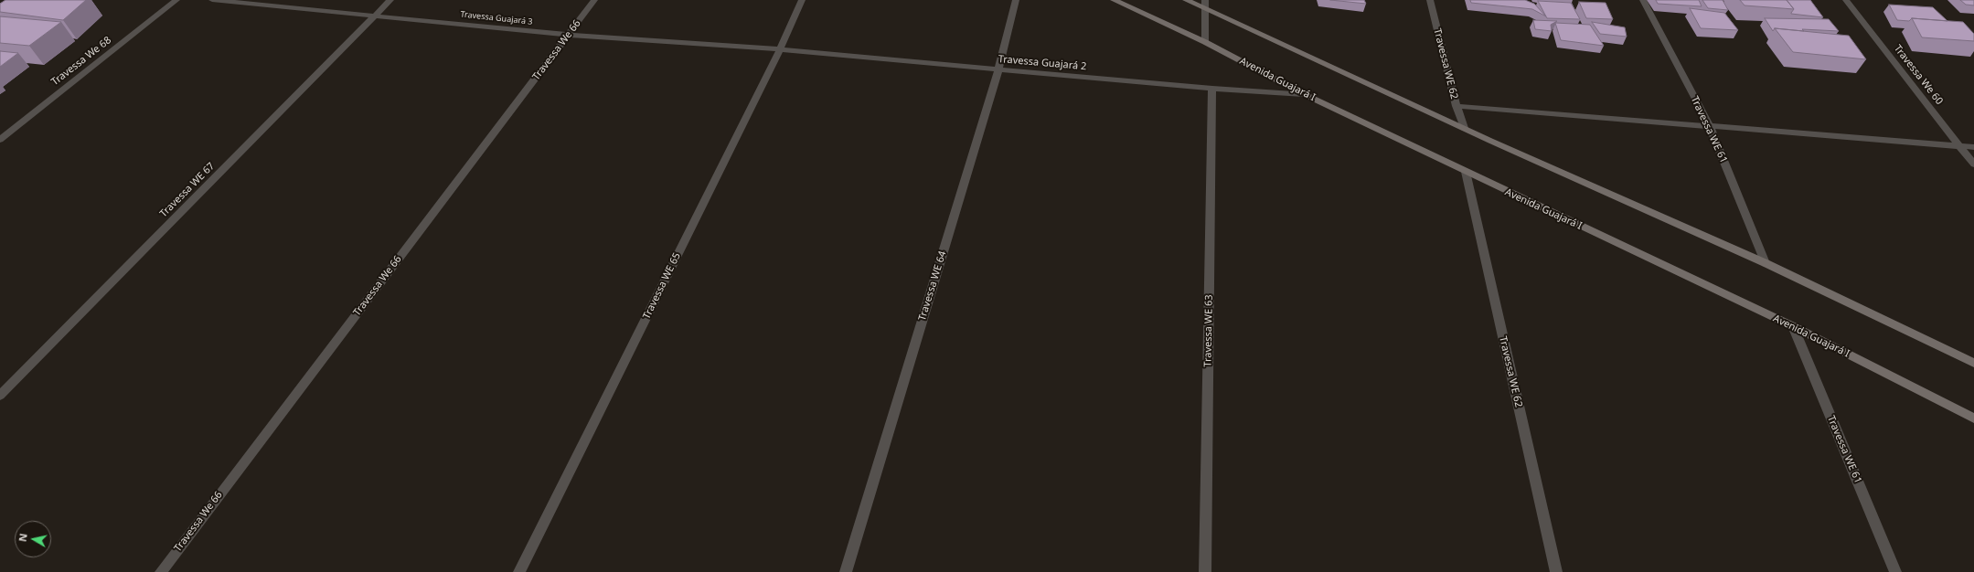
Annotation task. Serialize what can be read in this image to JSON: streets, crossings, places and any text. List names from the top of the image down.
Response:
{
  "streets": {
    "main road": ["Avenida Guajará I"],
    "street": [
      "Travessa Guajará 3",
      "Travessa We 66",
      "Travessa We 68",
      "Travessa Guajará 2",
      "Travessa WE 62",
      "Travessa We 60",
      "Travessa WE 61",
      "Travessa WE 67",
      "Travessa WE 65",
      "Travessa WE 64",
      "Travessa WE 63"
    ]
  },
  "crossings": [
    ["Travessa Guajará 3", "Travessa We 66"],
    ["Travessa Guajará 3", "Travessa Guajará 2"],
    ["Travessa Guajará 3", "Travessa WE 67"],
    ["Travessa Guajará 3", "Travessa WE 65"],
    ["Travessa Guajará 2", "Avenida Guajará I"],
    ["Travessa Guajará 2", "Travessa WE 65"],
    ["Travessa Guajará 2", "Travessa WE 64"],
    ["Travessa Guajará 2", "Travessa WE 63"],
    ["Travessa WE 62", "Avenida Guajará I"],
    ["Avenida Guajará I", "Travessa WE 61"]
  ],
  "north": "left"
}
